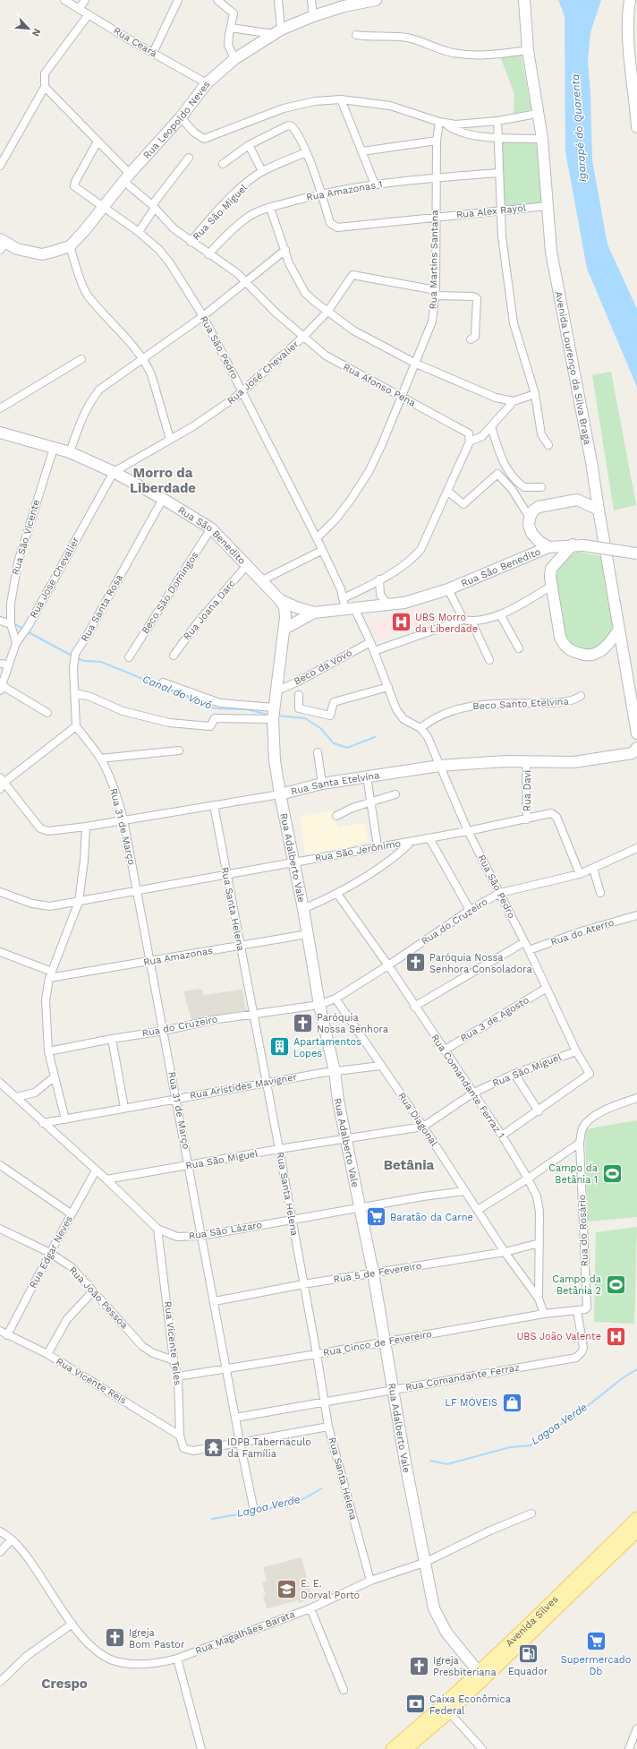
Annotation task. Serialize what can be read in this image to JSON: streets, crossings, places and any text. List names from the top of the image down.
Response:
{
  "streets": {
    "main road": ["Avenida Silves"],
    "street": [
      "Rua Ceará",
      "Rua Leopoldo Neves",
      "Rua Amazonas 1",
      "Rua Alex Rayol",
      "Rua São Miguel",
      "Rua Martins Santana",
      "Rua São Pedro",
      "Avenida Lourenço da Silva Braga",
      "Rua José Chevalier",
      "Rua Afonso Pena",
      "Rua São Benedito",
      "Rua São Vicente",
      "Beco São Domingos",
      "Rua Santa Rosa",
      "Rua Joana Darc",
      "Beco da Vovó",
      "Beco Santo Etelvina",
      "Rua Santa Etelvina",
      "Rua Davi",
      "Rua 31 de Março",
      "Rua São Jerônimo",
      "Rua Adalberto Vale",
      "Rua Santa Helena",
      "Rua do Cruzeiro",
      "Rua do Aterro",
      "Rua Amazonas",
      "Rua 3 de Agosto",
      "Rua Aristides Mavigner",
      "Rua Comandante Ferraz 1",
      "Rua Diagonal",
      "Rua São Lázaro",
      "Rua do Rosário",
      "Rua Edgar Neves",
      "Rua 5 de Fevereiro",
      "Rua João Pessoa",
      "Rua Vicente Teles",
      "Rua Cinco de Fevereiro",
      "Rua Comandante Ferraz",
      "Rua Vicente Reis",
      "Rua Magalhães Barata"
    ]
  },
  "crossings": [
    ["Rua Ceará", "Rua Leopoldo Neves"],
    ["Rua Leopoldo Neves", "Rua São Pedro"],
    ["Rua Amazonas 1", "Rua Alex Rayol"],
    ["Rua Amazonas 1", "Rua Martins Santana"],
    ["Rua Amazonas 1", "Rua Afonso Pena"],
    ["Rua Alex Rayol", "Rua Martins Santana"],
    ["Rua Alex Rayol", "Avenida Lourenço da Silva Braga"],
    ["Rua São Miguel", "Rua São Pedro"],
    ["Rua São Miguel", "Rua Afonso Pena"],
    ["Rua São Miguel", "Rua 31 de Março"],
    ["Rua São Miguel", "Rua Adalberto Vale"],
    ["Rua São Miguel", "Rua Santa Helena"],
    ["Rua São Miguel", "Rua Comandante Ferraz 1"],
    ["Rua São Miguel", "Rua Diagonal"],
    ["Rua São Miguel", "Rua São Lázaro"],
    ["Rua Martins Santana", "Rua São Pedro"],
    ["Rua Martins Santana", "Rua José Chevalier"],
    ["Rua Martins Santana", "Rua Afonso Pena"],
    ["Rua São Pedro", "Rua José Chevalier"],
    ["Rua São Pedro", "Rua São Benedito"],
    ["Rua São Pedro", "Beco da Vovó"],
    ["Rua São Pedro", "Beco Santo Etelvina"],
    ["Rua São Pedro", "Rua Santa Etelvina"],
    ["Rua São Pedro", "Rua São Jerônimo"],
    ["Rua São Pedro", "Rua do Cruzeiro"],
    ["Rua São Pedro", "Rua do Aterro"],
    ["Rua São Pedro", "Rua 3 de Agosto"],
    ["Rua São Pedro", "Rua Comandante Ferraz 1"],
    ["Rua José Chevalier", "Rua Afonso Pena"],
    ["Rua José Chevalier", "Rua São Benedito"],
    ["Rua José Chevalier", "Rua São Vicente"],
    ["Rua São Benedito", "Rua São Vicente"],
    ["Rua São Benedito", "Beco São Domingos"],
    ["Rua São Benedito", "Rua Santa Rosa"],
    ["Rua São Benedito", "Rua Joana Darc"],
    ["Rua São Benedito", "Rua Adalberto Vale"],
    ["Rua Santa Rosa", "Rua 31 de Março"],
    ["Beco da Vovó", "Rua Adalberto Vale"],
    ["Rua Santa Etelvina", "Rua Davi"],
    ["Rua Santa Etelvina", "Rua 31 de Março"],
    ["Rua Santa Etelvina", "Rua Adalberto Vale"],
    ["Rua Santa Etelvina", "Rua Santa Helena"],
    ["Rua Davi", "Rua São Jerônimo"],
    ["Rua 31 de Março", "Rua São Jerônimo"],
    ["Rua 31 de Março", "Rua do Cruzeiro"],
    ["Rua 31 de Março", "Rua Amazonas"],
    ["Rua 31 de Março", "Rua Aristides Mavigner"],
    ["Rua 31 de Março", "Rua São Lázaro"],
    ["Rua 31 de Março", "Rua 5 de Fevereiro"],
    ["Rua 31 de Março", "Rua Vicente Teles"],
    ["Rua 31 de Março", "Rua Cinco de Fevereiro"],
    ["Rua 31 de Março", "Rua Comandante Ferraz"],
    ["Rua São Jerônimo", "Rua Adalberto Vale"],
    ["Rua São Jerônimo", "Rua Santa Helena"],
    ["Rua São Jerônimo", "Rua do Cruzeiro"],
    ["Rua Adalberto Vale", "Rua do Cruzeiro"],
    ["Rua Adalberto Vale", "Rua Amazonas"],
    ["Rua Adalberto Vale", "Rua Aristides Mavigner"],
    ["Rua Adalberto Vale", "Rua São Lázaro"],
    ["Rua Adalberto Vale", "Rua 5 de Fevereiro"],
    ["Rua Adalberto Vale", "Rua Cinco de Fevereiro"],
    ["Rua Adalberto Vale", "Rua Comandante Ferraz"],
    ["Rua Adalberto Vale", "Avenida Silves"],
    ["Rua Adalberto Vale", "Rua Magalhães Barata"],
    ["Rua Santa Helena", "Rua do Cruzeiro"],
    ["Rua Santa Helena", "Rua Amazonas"],
    ["Rua Santa Helena", "Rua Aristides Mavigner"],
    ["Rua Santa Helena", "Rua São Lázaro"],
    ["Rua Santa Helena", "Rua 5 de Fevereiro"],
    ["Rua Santa Helena", "Rua Cinco de Fevereiro"],
    ["Rua Santa Helena", "Rua Comandante Ferraz"],
    ["Rua Santa Helena", "Rua Magalhães Barata"],
    ["Rua do Cruzeiro", "Rua Comandante Ferraz 1"],
    ["Rua do Cruzeiro", "Rua Diagonal"],
    ["Rua 3 de Agosto", "Rua Comandante Ferraz 1"],
    ["Rua Aristides Mavigner", "Rua Diagonal"],
    ["Rua Aristides Mavigner", "Rua São Lázaro"],
    ["Rua Comandante Ferraz 1", "Rua Diagonal"],
    ["Rua Comandante Ferraz 1", "Rua 5 de Fevereiro"],
    ["Rua Diagonal", "Rua São Lázaro"],
    ["Rua Diagonal", "Rua 5 de Fevereiro"],
    ["Rua Diagonal", "Rua Cinco de Fevereiro"],
    ["Rua São Lázaro", "Rua Edgar Neves"],
    ["Rua São Lázaro", "Rua Vicente Teles"],
    ["Rua do Rosário", "Rua Cinco de Fevereiro"],
    ["Rua do Rosário", "Rua Comandante Ferraz"],
    ["Rua Edgar Neves", "Rua João Pessoa"],
    ["Rua Edgar Neves", "Rua Vicente Reis"],
    ["Rua João Pessoa", "Rua Vicente Teles"],
    ["Rua Vicente Teles", "Rua Cinco de Fevereiro"],
    ["Rua Vicente Teles", "Rua Vicente Reis"],
    ["Rua Cinco de Fevereiro", "Rua Comandante Ferraz"]
  ],
  "districts": ["Morro da Liberdade", "Betânia", "Crespo"],
  "water": ["Igarapé do Quarenta", "Canal do Vovô", "Lagoa Verde"],
  "places": {
    "hospital": ["UBS Morro da Liberdade", "UBS João Valente"],
    "church": [
      "Paróquia Nossa Senhora Consoladora",
      "Paróquia Nossa Senhora",
      "Igreja Bom Pastor",
      "Igreja Presbiteriana"
    ],
    "building": ["Apartamentos Lopes"],
    "sports": ["Campo da Betânia 1", "Campo da Betânia 2"],
    "supermarket": ["Baratão da Carne", "Supermercado Db"],
    "shop": ["LF MÓVEIS"],
    "temple": ["IDPB Tabernáculo da Família"],
    "school or university": ["E. E. Dorval Porto"],
    "fuel station": ["Equador"],
    "bank": ["Caixa Econômica Federal"]
  },
  "north": "bottom right"
}
